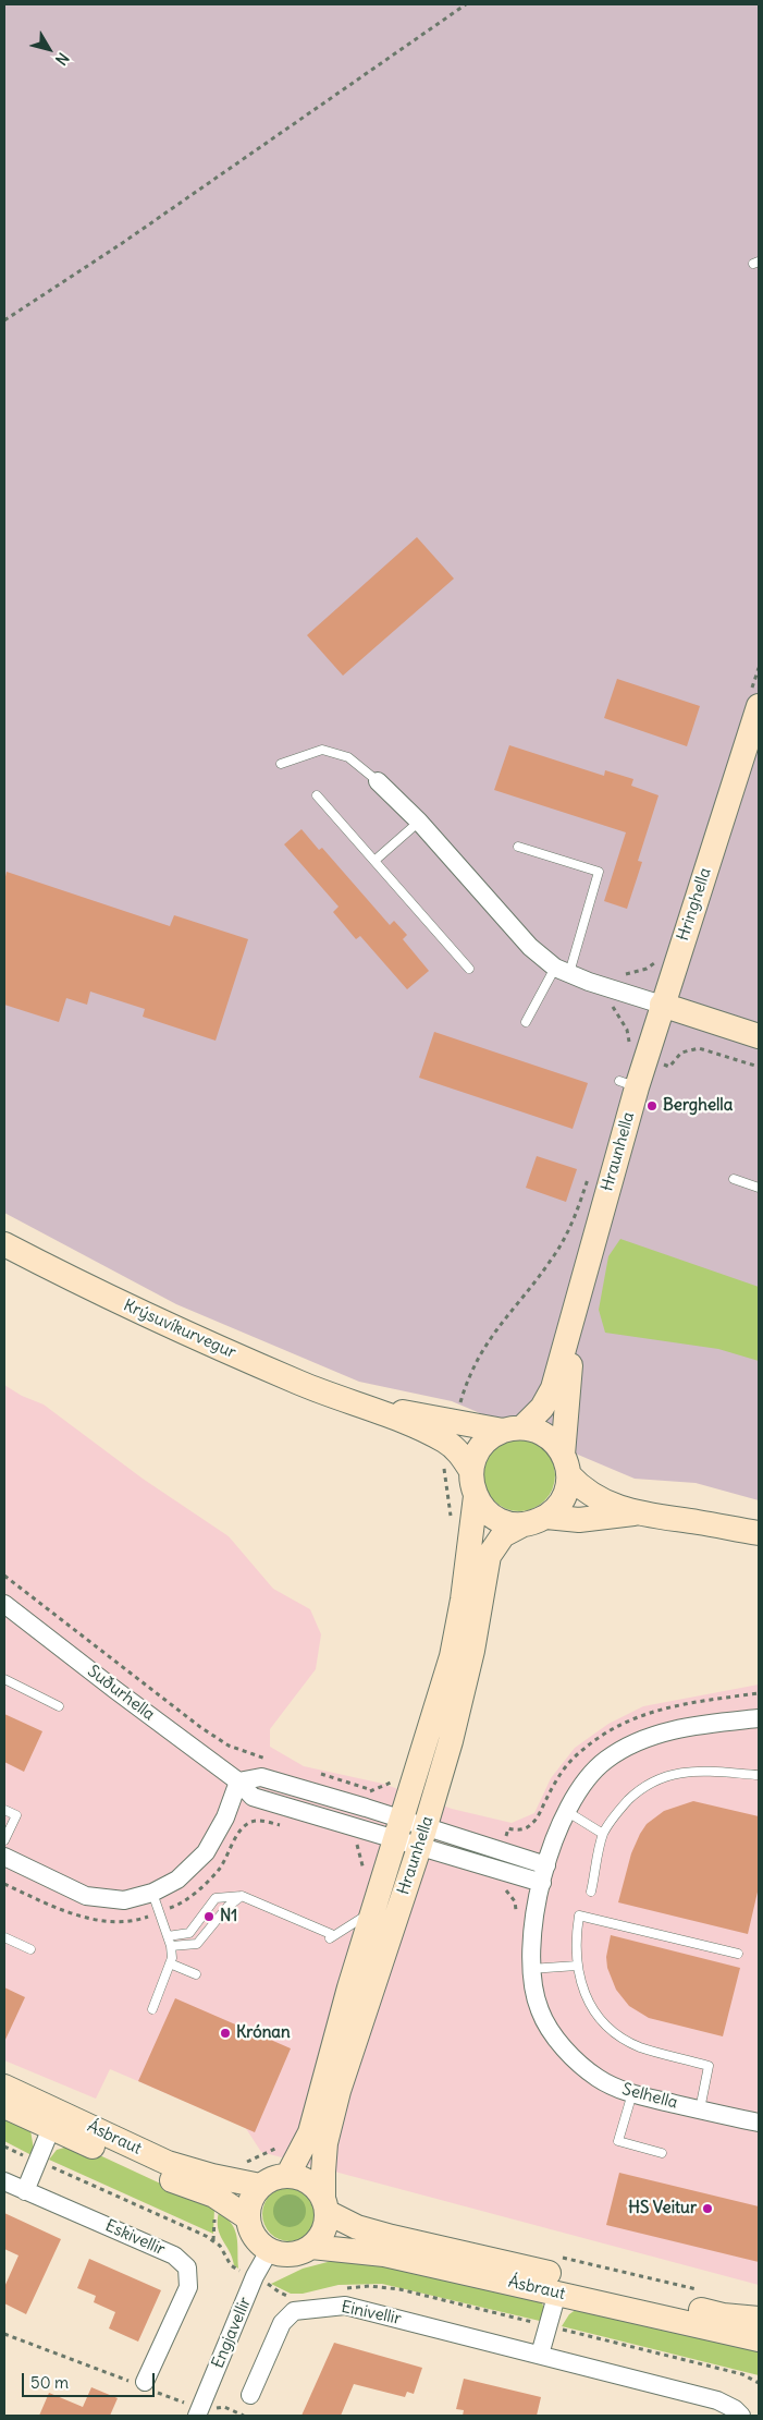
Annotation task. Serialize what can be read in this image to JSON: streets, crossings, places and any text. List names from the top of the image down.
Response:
{
  "streets": {
    "street": [
      "Hringhella",
      "Hraunhella",
      "Krýsuvíkurvegur",
      "Suðurhella",
      "Selhella",
      "Ásbraut",
      "Eskivellir",
      "Einivellir",
      "Engjavellir"
    ]
  },
  "crossings": [
    ["Hringhella", "Hraunhella"],
    ["Hraunhella", "Krýsuvíkurvegur"],
    ["Hraunhella", "Ásbraut"],
    ["Hraunhella", "Engjavellir"],
    ["Ásbraut", "Engjavellir"]
  ],
  "places": [
    "Berghella",
    "N1",
    "Krónan",
    "HS Veitur"
  ],
  "scale_bar": "50 m",
  "north": "bottom right"
}
